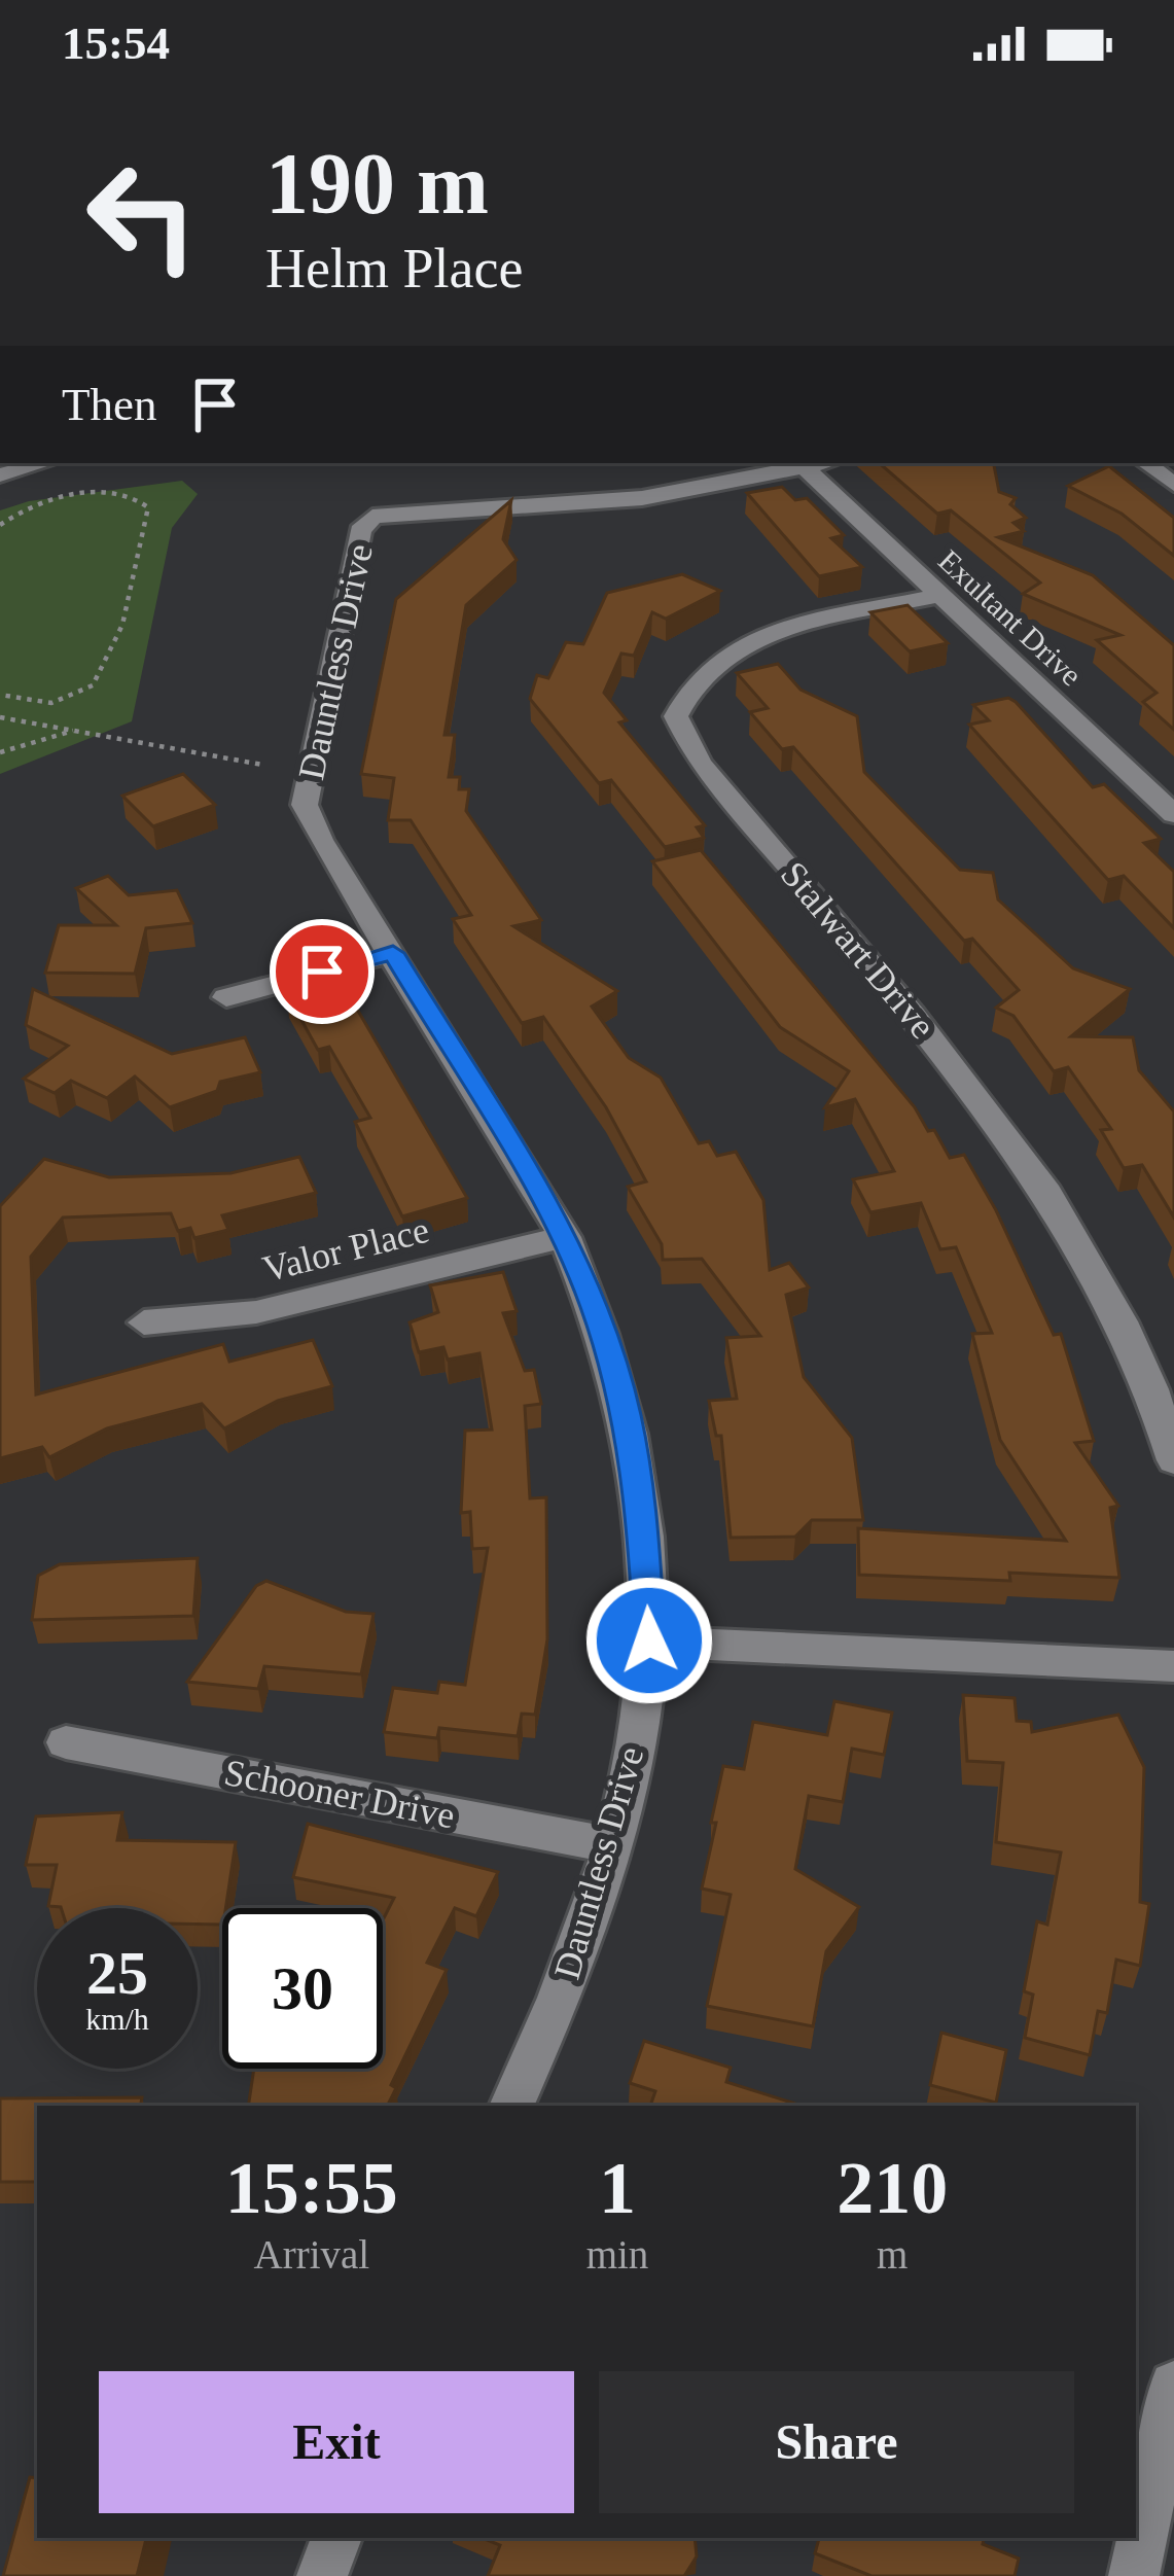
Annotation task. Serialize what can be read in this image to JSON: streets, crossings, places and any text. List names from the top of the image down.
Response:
{
  "streets": {
    "street": [
      "Exultant Drive",
      "Dauntless Drive",
      "Stalwart Drive",
      "Valor Place",
      "Schooner Drive"
    ]
  },
  "crossings": [
    ["Exultant Drive", "Dauntless Drive"],
    ["Exultant Drive", "Stalwart Drive"],
    ["Dauntless Drive", "Valor Place"],
    ["Dauntless Drive", "Schooner Drive"]
  ],
  "page": {
    "status": "15:54",
    "turn": ["190 m", "Helm Place"],
    "then": "Then",
    "speed": "25 km/h",
    "limit": "30",
    "eta": [
      "15:55",
      "Arrival",
      "1",
      "min",
      "210",
      "m"
    ],
    "buttons": ["Exit", "Share"]
  }
}
